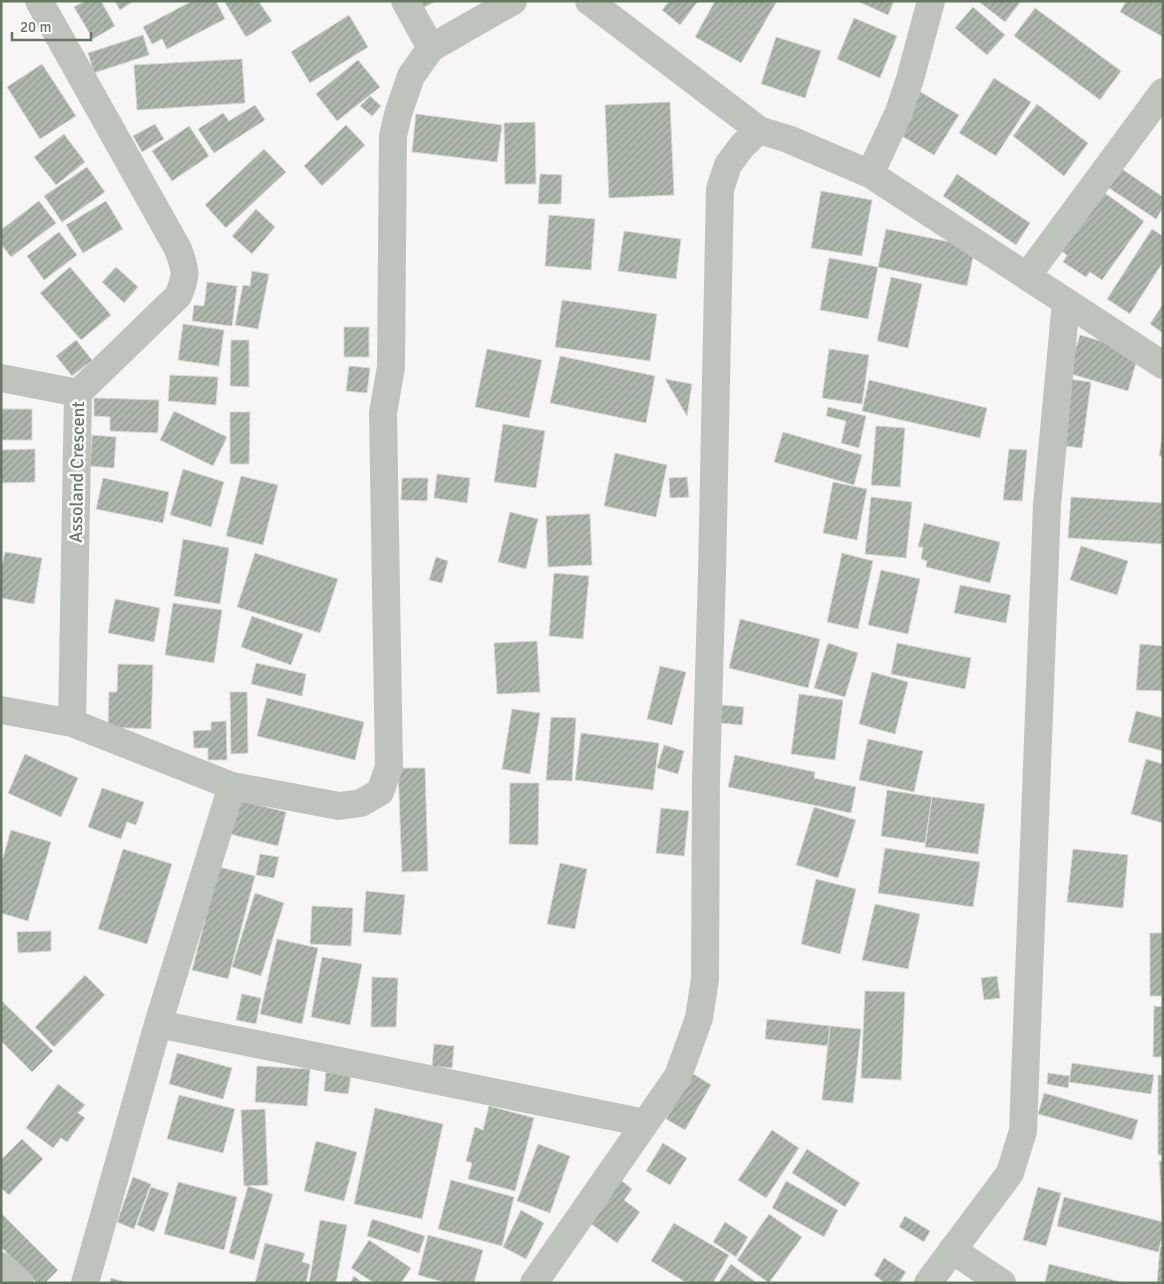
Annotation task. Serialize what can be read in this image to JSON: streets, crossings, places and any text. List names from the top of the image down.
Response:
{
  "streets": {
    "street": ["Assoland Crescent"]
  },
  "scale_bar": "20 m"
}
